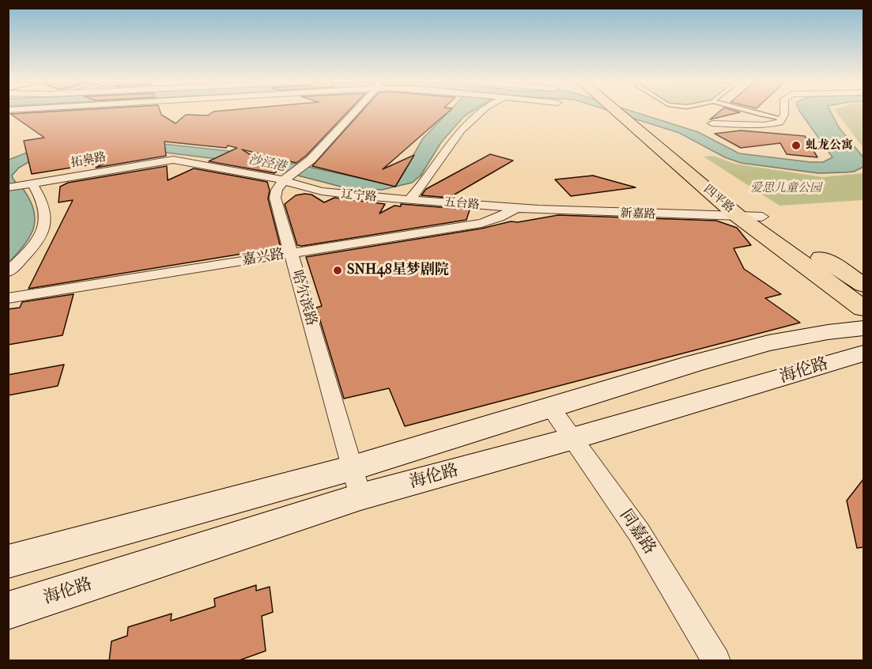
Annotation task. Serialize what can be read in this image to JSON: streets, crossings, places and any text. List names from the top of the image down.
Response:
{
  "streets": {
    "main road": ["四平路", "海伦路"],
    "street": [
      "拓皋路",
      "辽宁路",
      "五台路",
      "新嘉路",
      "嘉兴路",
      "哈尔滨路",
      "同嘉路"
    ]
  },
  "crossings": [
    ["拓皋路", "辽宁路"],
    ["辽宁路", "五台路"],
    ["辽宁路", "哈尔滨路"],
    ["四平路", "新嘉路"],
    ["五台路", "新嘉路"],
    ["五台路", "嘉兴路"],
    ["新嘉路", "嘉兴路"],
    ["嘉兴路", "哈尔滨路"],
    ["哈尔滨路", "海伦路"],
    ["海伦路", "同嘉路"]
  ],
  "water": ["沙泾港"],
  "parks": ["爱思儿童公园"],
  "places": ["虬龙公寓", "SNH48星梦剧院"]
}
